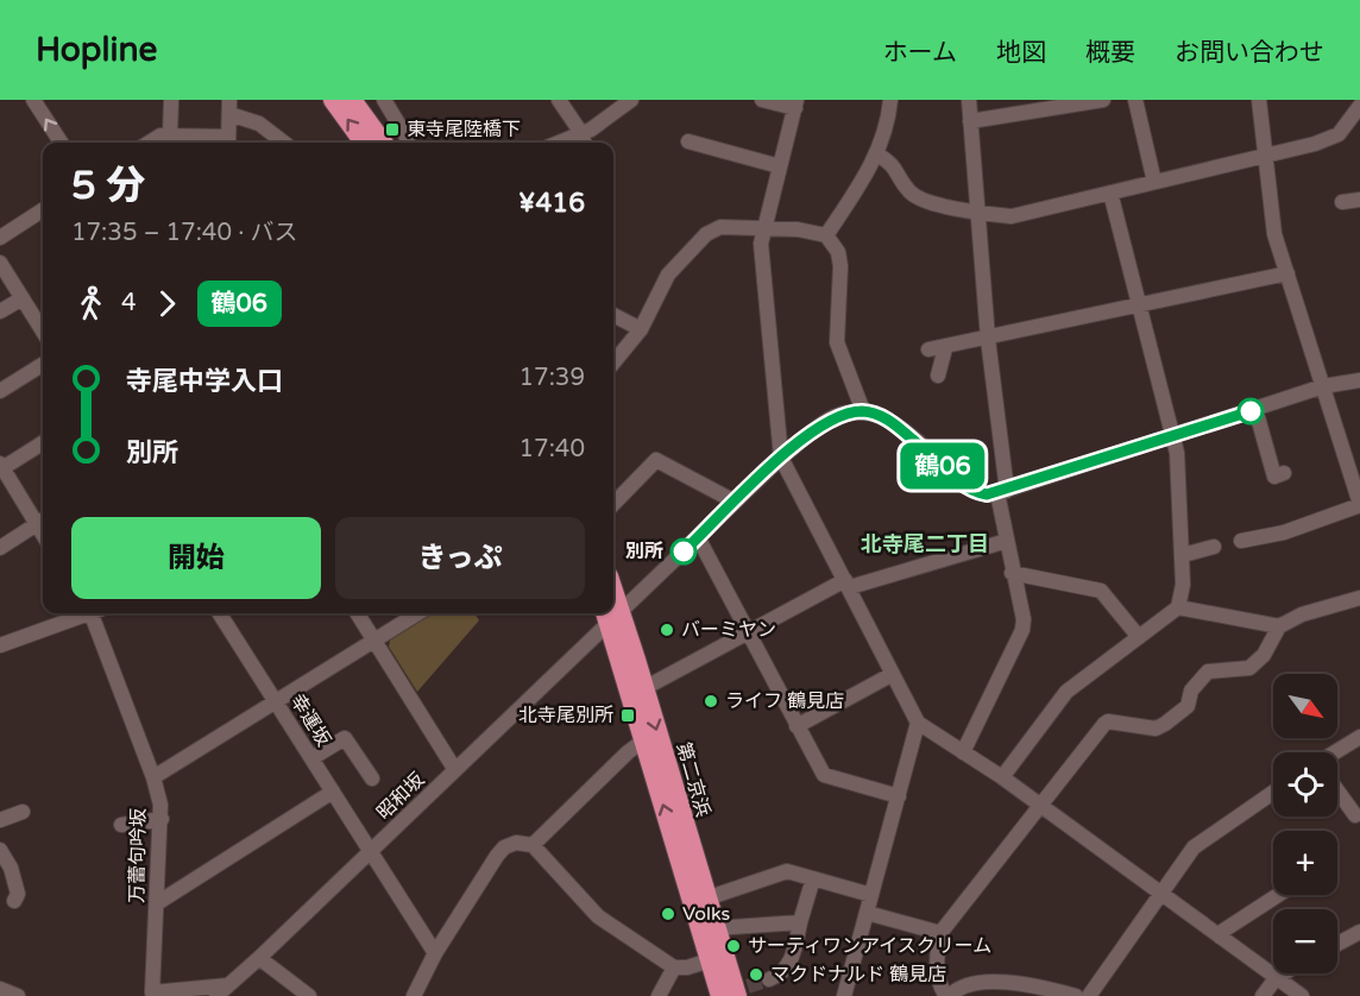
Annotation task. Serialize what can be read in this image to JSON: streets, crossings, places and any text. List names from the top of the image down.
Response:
{
  "streets": {
    "highway": ["第二京浜"],
    "street": ["幸運坂", "昭和坂", "万蕾句吟坂"]
  },
  "crossings": [
    ["幸運坂", "昭和坂"],
    ["第二京浜", "昭和坂"],
    ["昭和坂", "万蕾句吟坂"]
  ],
  "districts": ["北寺尾二丁目"],
  "places": {
    "transit": ["東寺尾陸橋下", "北寺尾別所"],
    "other": [
      "別所",
      "バーミヤン",
      "ライフ 鶴見店",
      "Volks",
      "サーティワンアイスクリーム",
      "マクドナルド 鶴見店"
    ]
  },
  "lines": ["bus line 鶴06"],
  "north": "bottom right",
  "page": {
    "header": "Hopline",
    "nav": [
      "ホーム",
      "地図",
      "概要",
      "お問い合わせ"
    ],
    "on_map": "鶴06",
    "heading": ["5 分", "17:35 – 17:40 · バス", "¥416"],
    "legs": ["4", "鶴06"],
    "list": [
      {
        "name": "寺尾中学入口",
        "value": "17:39"
      },
      {
        "name": "別所",
        "value": "17:40"
      }
    ],
    "buttons": ["開始", "きっぷ"],
    "map_buttons": ["+", "−"]
  }
}
